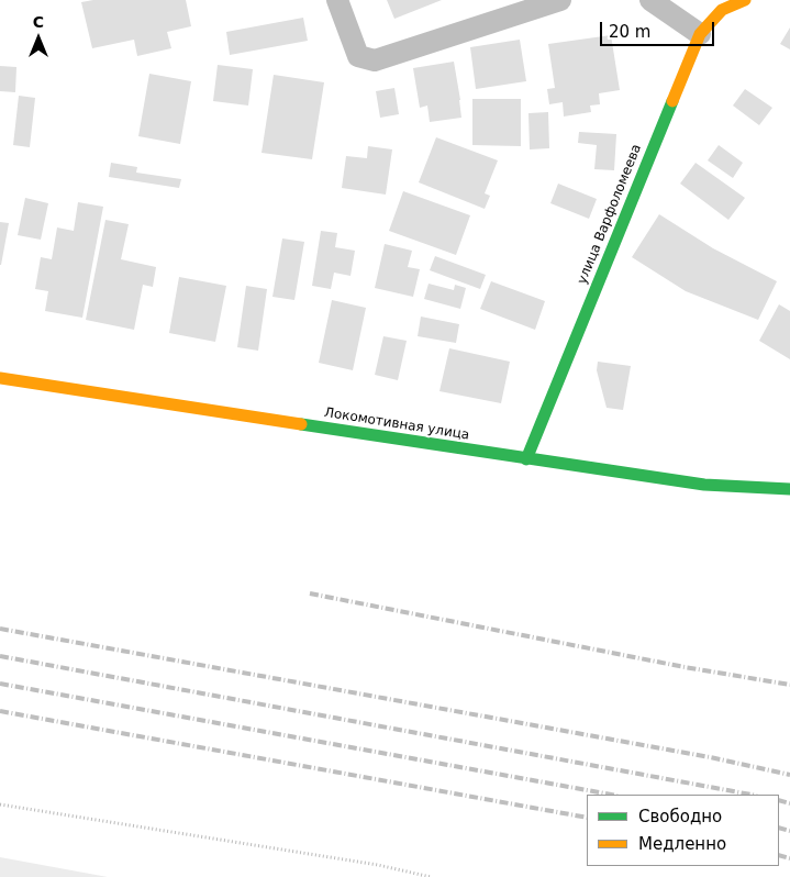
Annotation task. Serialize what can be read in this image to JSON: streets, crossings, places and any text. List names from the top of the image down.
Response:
{
  "streets": {
    "street": ["улица Варфоломеева", "Локомотивная улица"]
  },
  "crossings": [
    ["улица Варфоломеева", "Локомотивная улица"]
  ],
  "legend": ["Свободно", "Медленно"],
  "scale_bar": "20 m",
  "north": "top"
}
